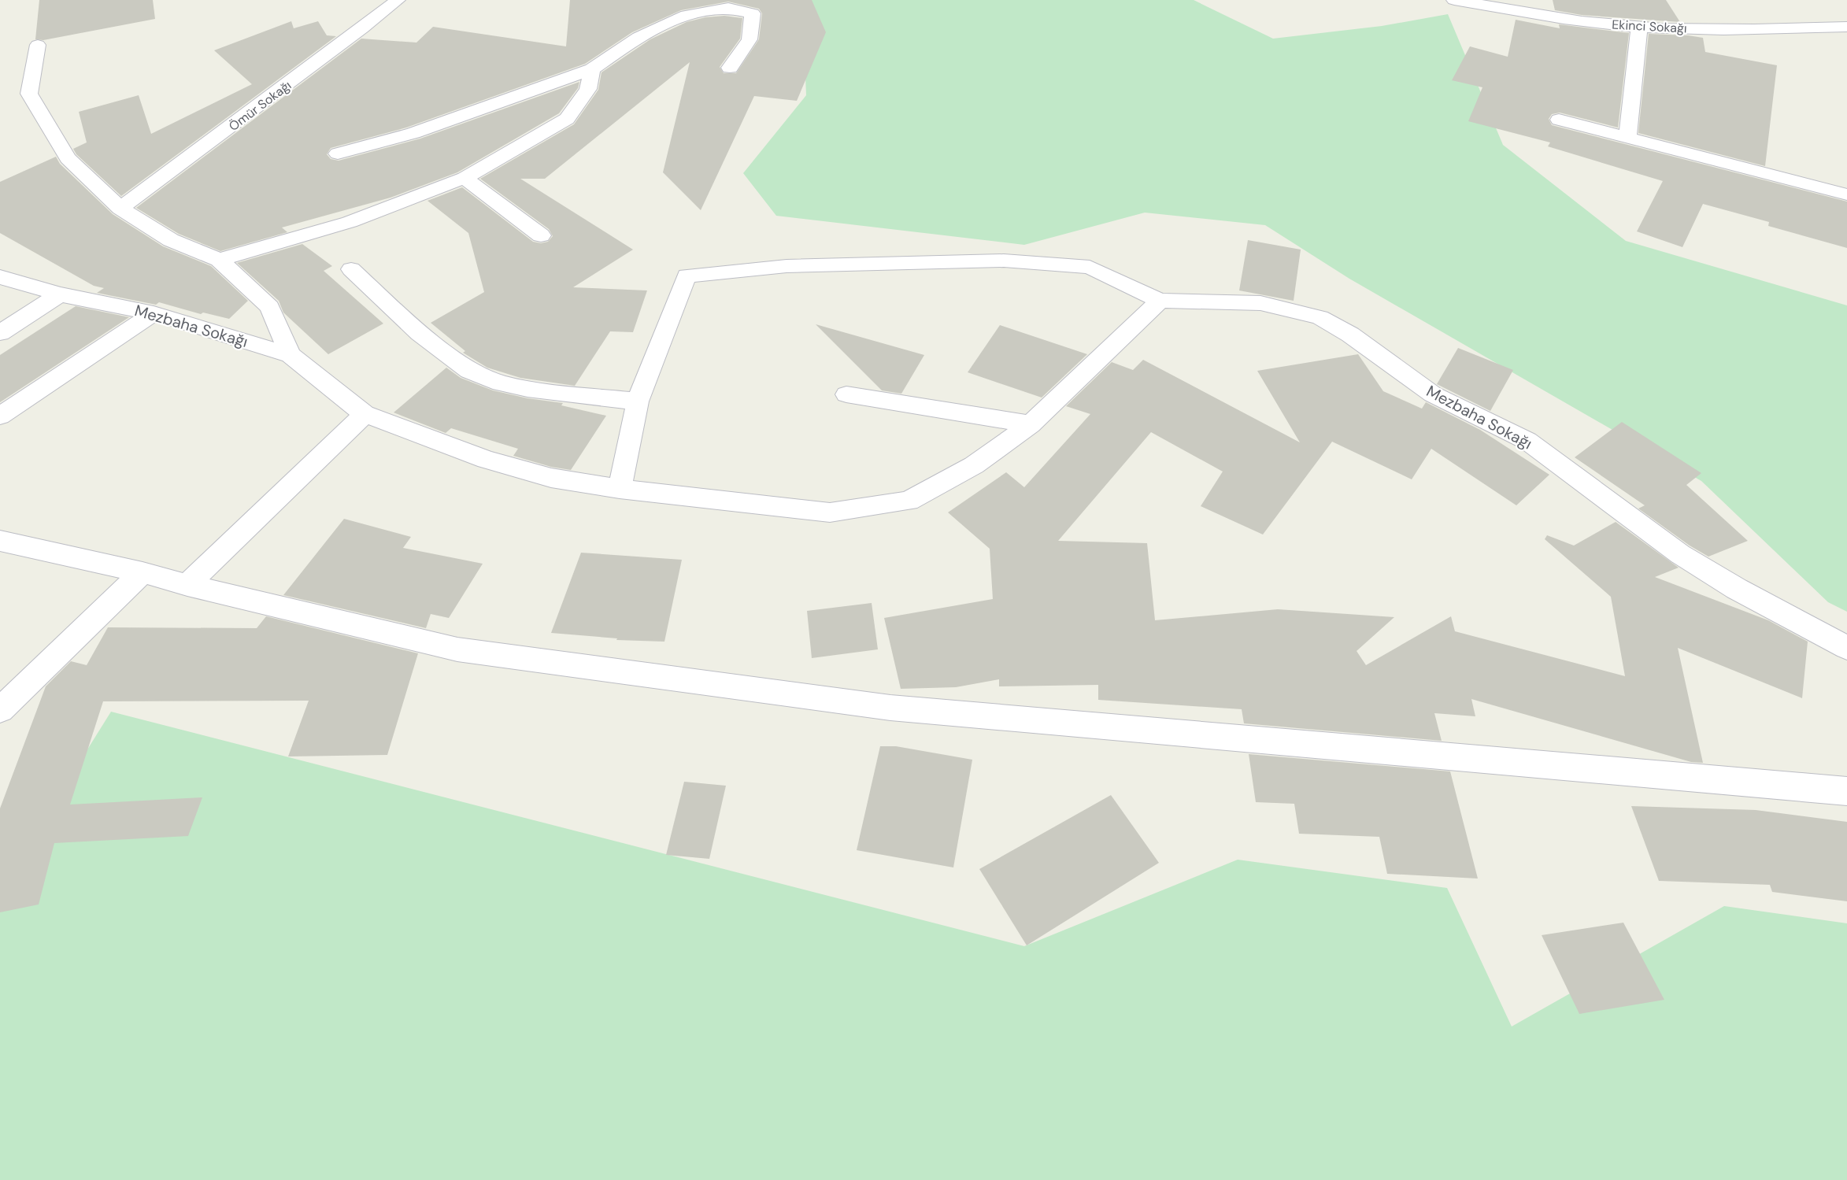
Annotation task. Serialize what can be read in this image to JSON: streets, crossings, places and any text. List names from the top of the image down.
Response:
{
  "streets": {
    "street": ["Ekinci Sokağı", "Ömür Sokağı", "Mezbaha Sokağı"]
  }
}
